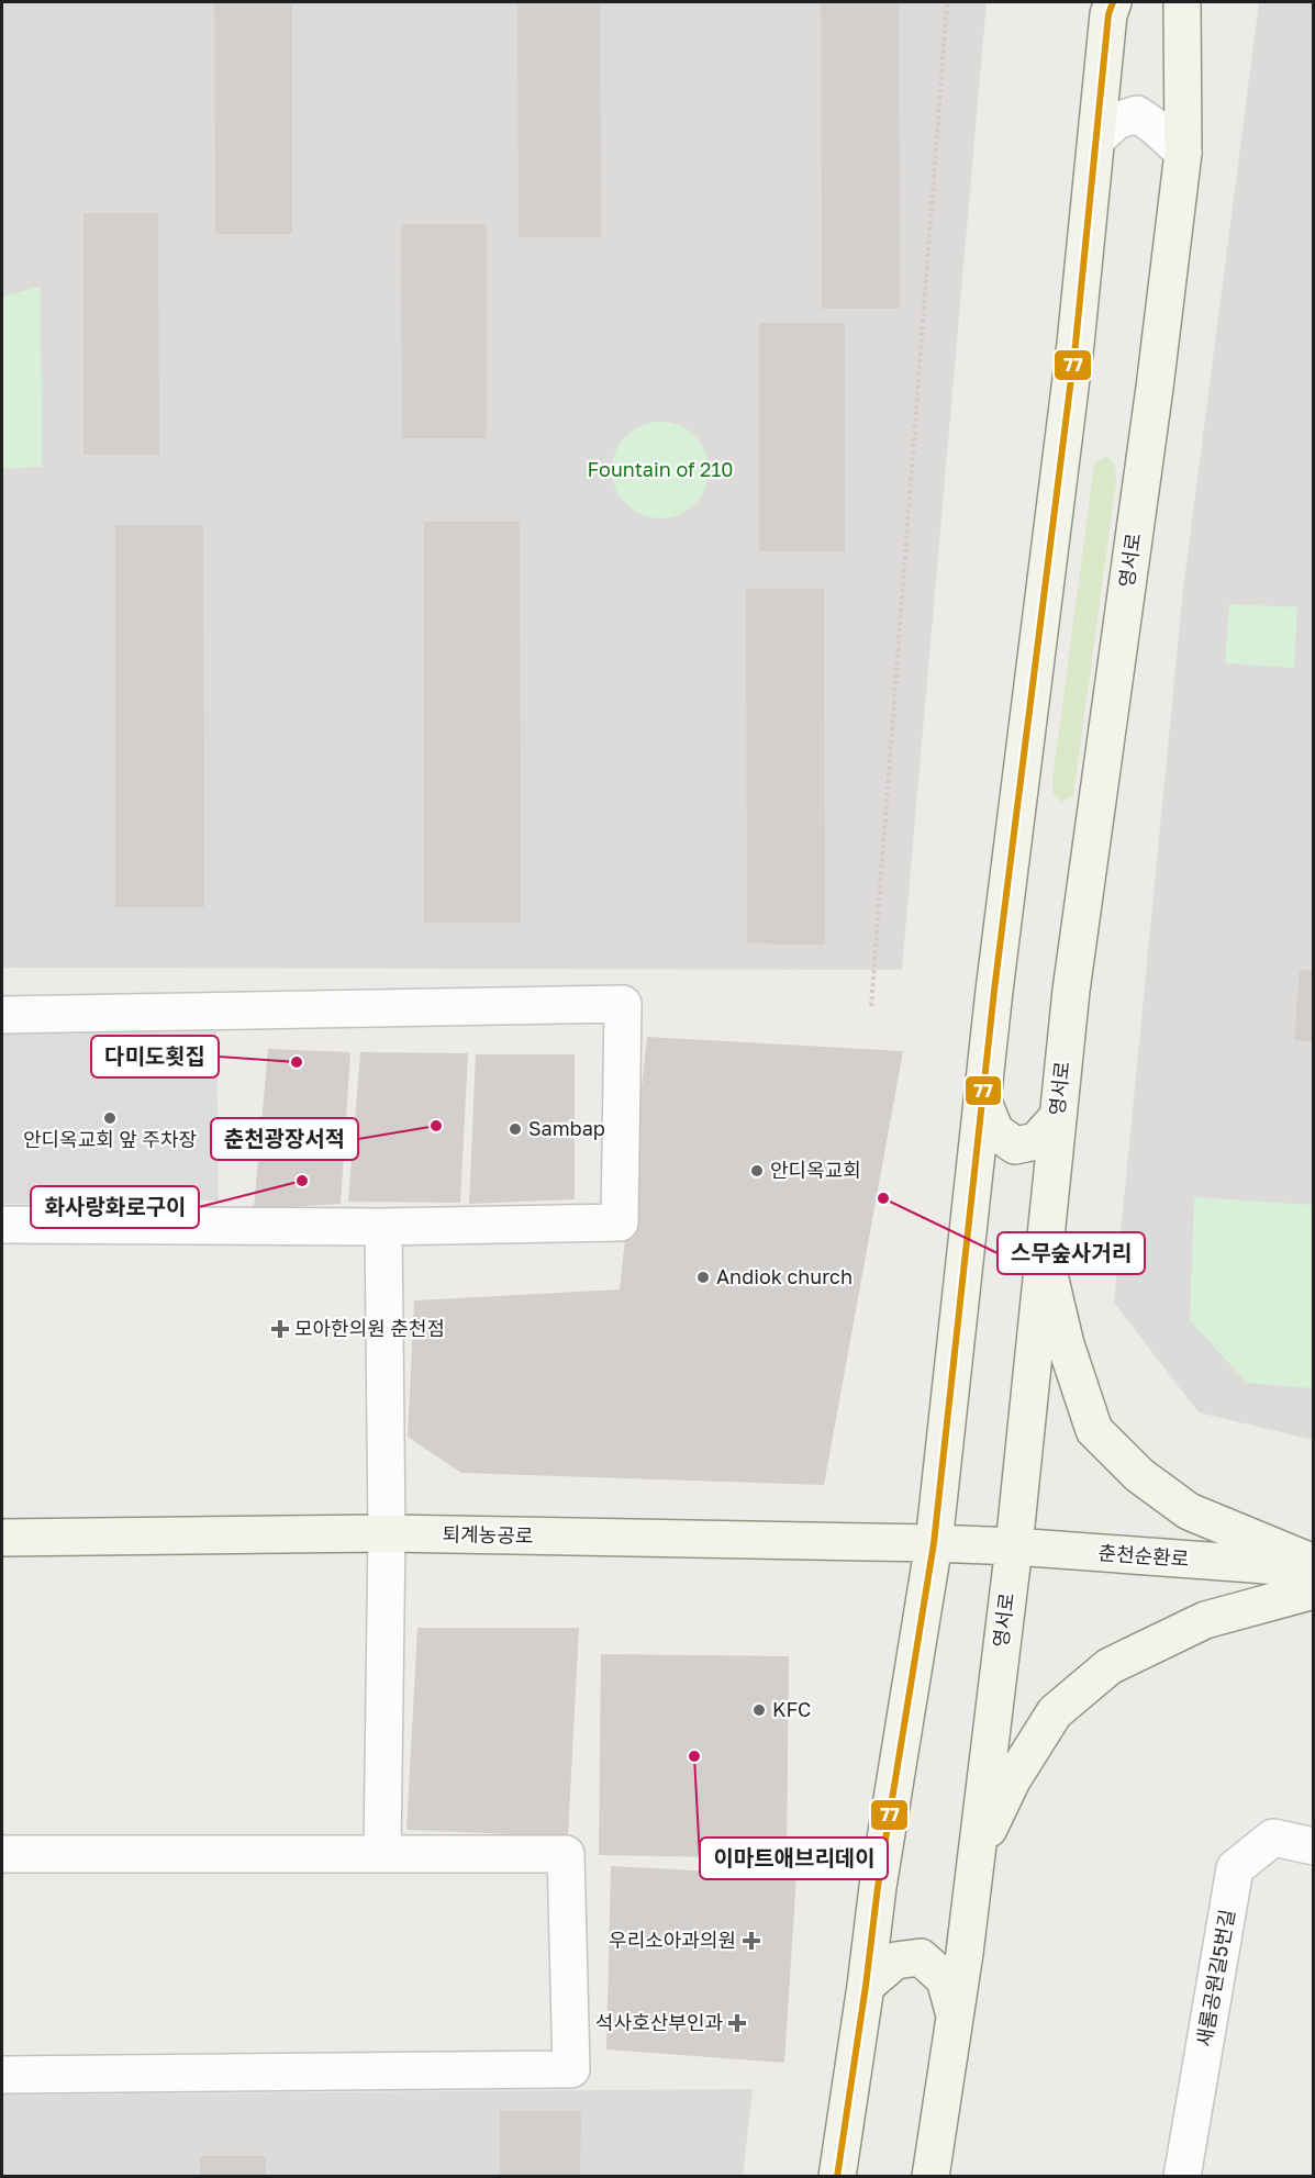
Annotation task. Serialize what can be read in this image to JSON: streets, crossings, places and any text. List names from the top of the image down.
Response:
{
  "streets": {
    "street": [
      "영서로",
      "퇴계농공로",
      "춘천순환로",
      "새롬공원길5번길"
    ]
  },
  "crossings": [
    ["영서로", "춘천순환로"],
    ["퇴계농공로", "춘천순환로"]
  ],
  "parks": ["Fountain of 210"],
  "places": {
    "other": [
      "다미도횟집",
      "안디옥교회 앞 주차장",
      "춘천광장서적",
      "Sambap",
      "안디옥교회",
      "화사랑화로구이",
      "스무숲사거리",
      "Andiok church",
      "KFC",
      "이마트애브리데이"
    ],
    "health": ["모아한의원 춘천점", "우리소아과의원", "석사호산부인과"]
  },
  "lines": ["transit line 77"]
}
